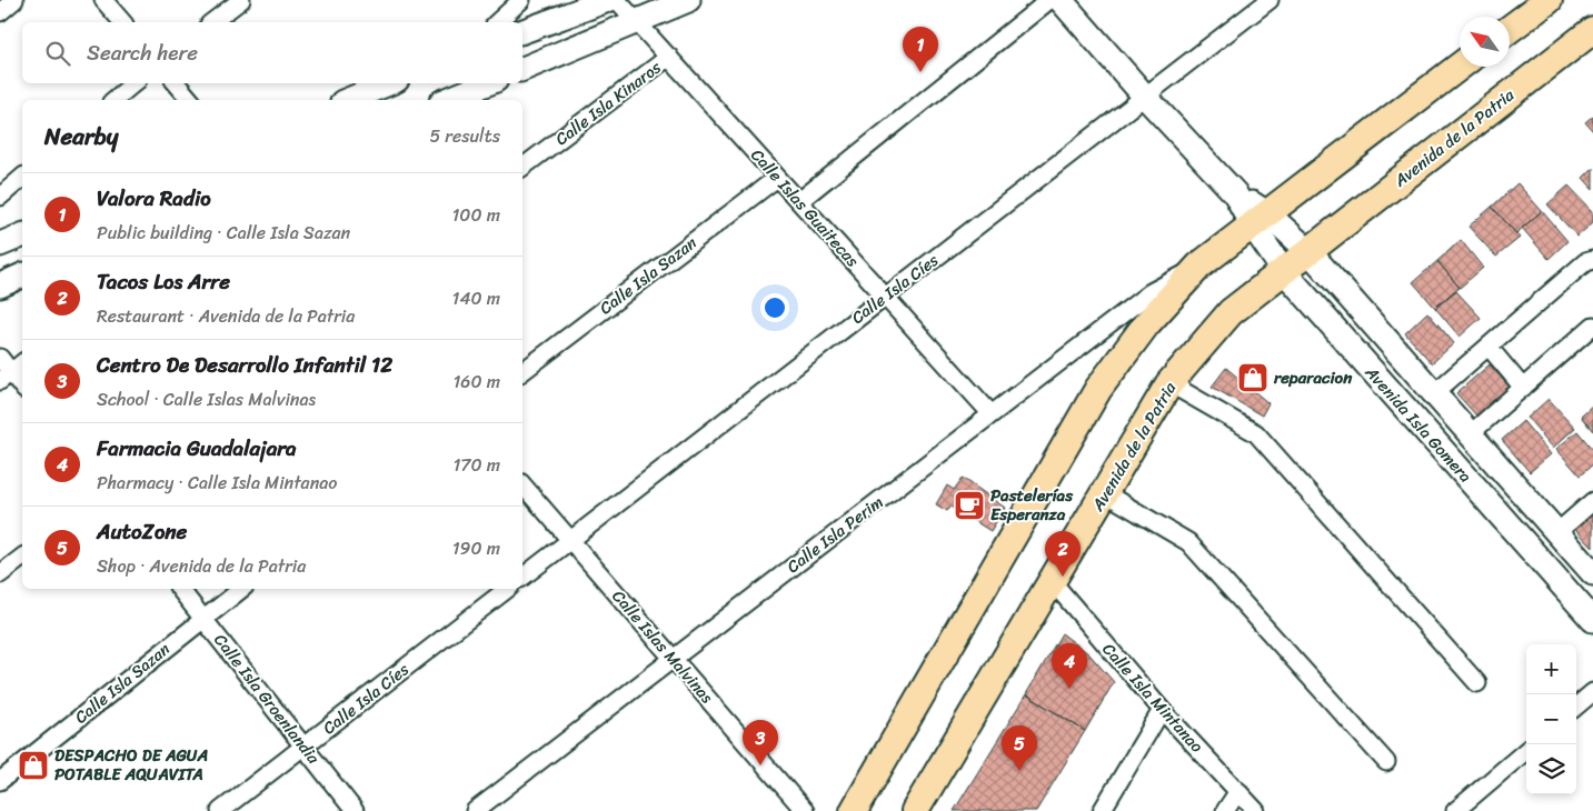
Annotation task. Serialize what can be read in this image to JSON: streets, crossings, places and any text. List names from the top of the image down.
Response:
{
  "streets": {
    "main road": ["Avenida de la Patria"],
    "street": [
      "Calle Isla Kinaros",
      "Calle Islas Guaitecas",
      "Calle Isla Sazan",
      "Calle Isla Cíes",
      "Avenida Isla Gomera",
      "Calle Isla Perim",
      "Calle Islas Malvinas",
      "Calle Isla Mintanao",
      "Calle Isla Groenlandia"
    ]
  },
  "crossings": [
    ["Calle Isla Kinaros", "Calle Islas Guaitecas"],
    ["Avenida de la Patria", "Avenida Isla Gomera"],
    ["Avenida de la Patria", "Calle Isla Mintanao"],
    ["Calle Islas Guaitecas", "Calle Isla Sazan"],
    ["Calle Islas Guaitecas", "Calle Isla Cíes"],
    ["Calle Islas Guaitecas", "Calle Isla Perim"],
    ["Calle Isla Sazan", "Calle Isla Groenlandia"],
    ["Calle Isla Cíes", "Avenida Isla Gomera"],
    ["Calle Isla Cíes", "Calle Islas Malvinas"],
    ["Calle Isla Cíes", "Calle Isla Groenlandia"],
    ["Calle Isla Perim", "Calle Islas Malvinas"]
  ],
  "places": {
    "shop": ["reparacion", "DESPACHO DE AGUA POTABLE AQUAVITA"],
    "cafe": ["Pastelerías Esperanza"]
  },
  "north": "top left",
  "page": {
    "search": "Search here",
    "pins": [
      "1",
      "2",
      "4",
      "3",
      "5"
    ],
    "heading": ["Nearby", "5 results"],
    "list": [
      {
        "mark": "1",
        "name": "Valora Radio",
        "note": "Public building · Calle Isla Sazan",
        "value": "100 m"
      },
      {
        "mark": "2",
        "name": "Tacos Los Arre",
        "note": "Restaurant · Avenida de la Patria",
        "value": "140 m"
      },
      {
        "mark": "3",
        "name": "Centro De Desarrollo Infantil 12",
        "note": "School · Calle Islas Malvinas",
        "value": "160 m"
      },
      {
        "mark": "4",
        "name": "Farmacia Guadalajara",
        "note": "Pharmacy · Calle Isla Mintanao",
        "value": "170 m"
      },
      {
        "mark": "5",
        "name": "AutoZone",
        "note": "Shop · Avenida de la Patria",
        "value": "190 m"
      }
    ],
    "map_buttons": ["+", "−"]
  }
}
